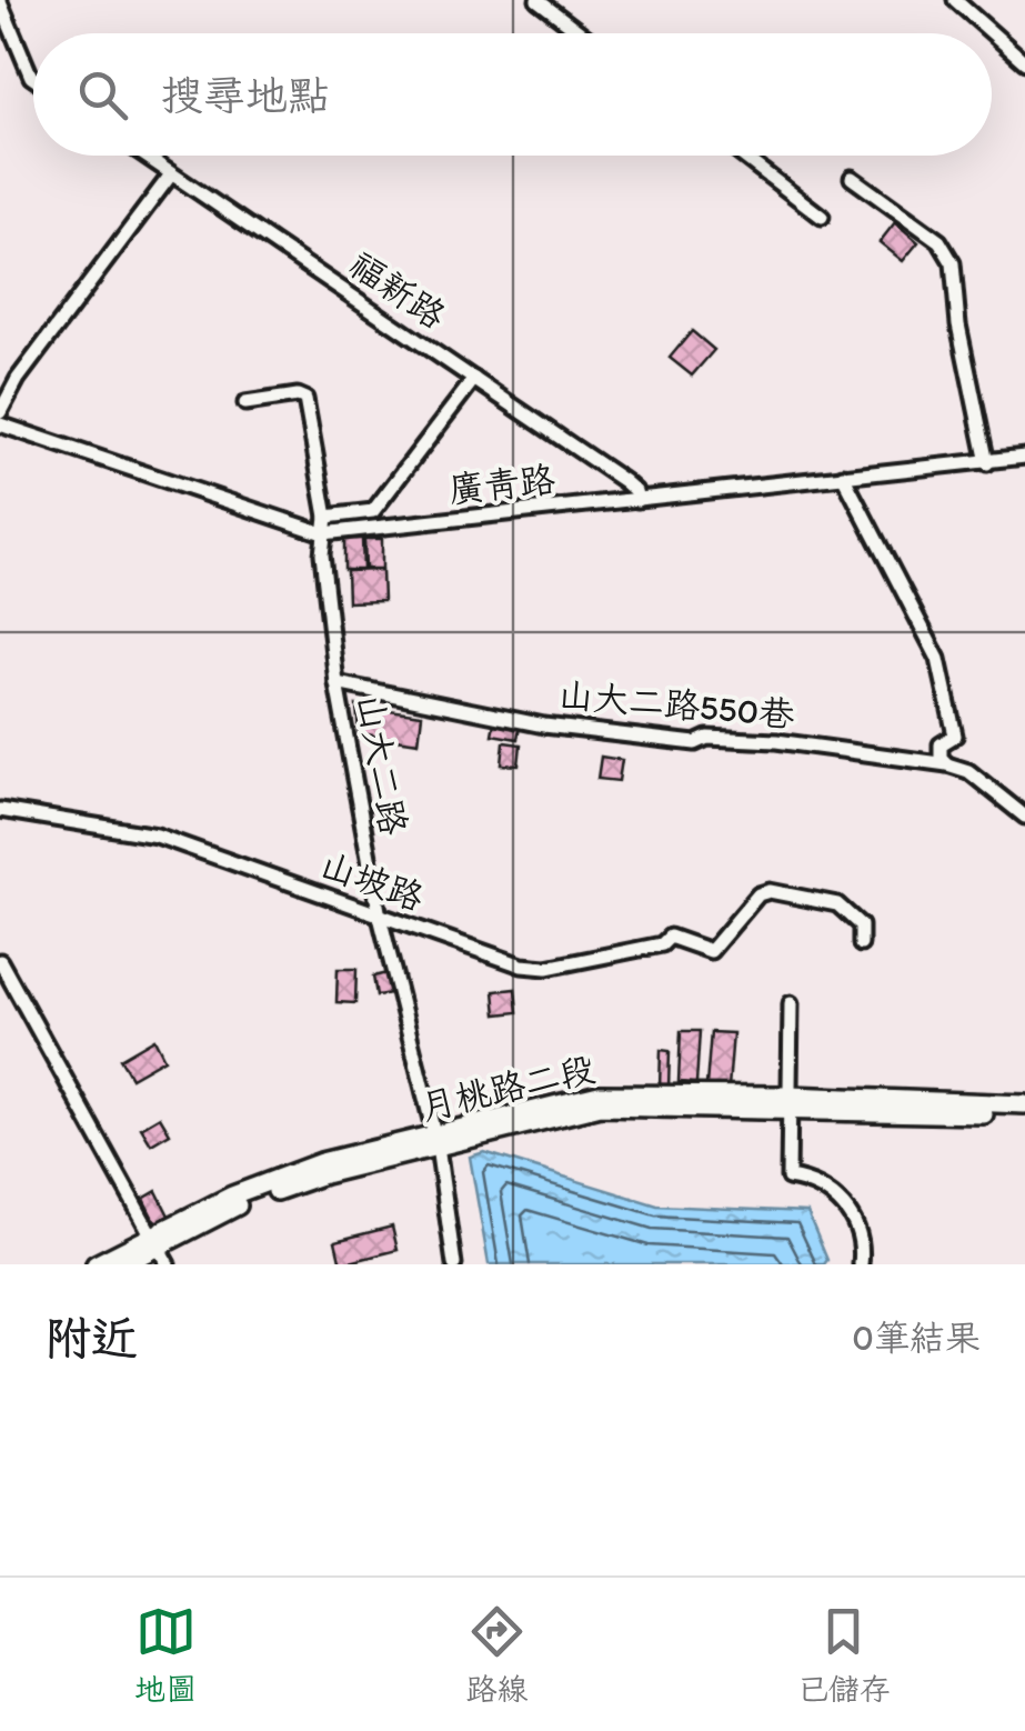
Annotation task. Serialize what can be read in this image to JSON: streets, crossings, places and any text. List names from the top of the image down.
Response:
{
  "streets": {
    "street": [
      "福新路",
      "廣青路",
      "山大二路550巷",
      "山大二路",
      "山坡路",
      "月桃路二段"
    ]
  },
  "crossings": [
    ["福新路", "廣青路"],
    ["廣青路", "山大二路"],
    ["山大二路550巷", "山大二路"],
    ["山大二路", "山坡路"],
    ["山大二路", "月桃路二段"]
  ],
  "page": {
    "search": "搜尋地點",
    "heading": ["附近", "0筆結果"],
    "nav": ["地圖", "路線", "已儲存"]
  }
}
